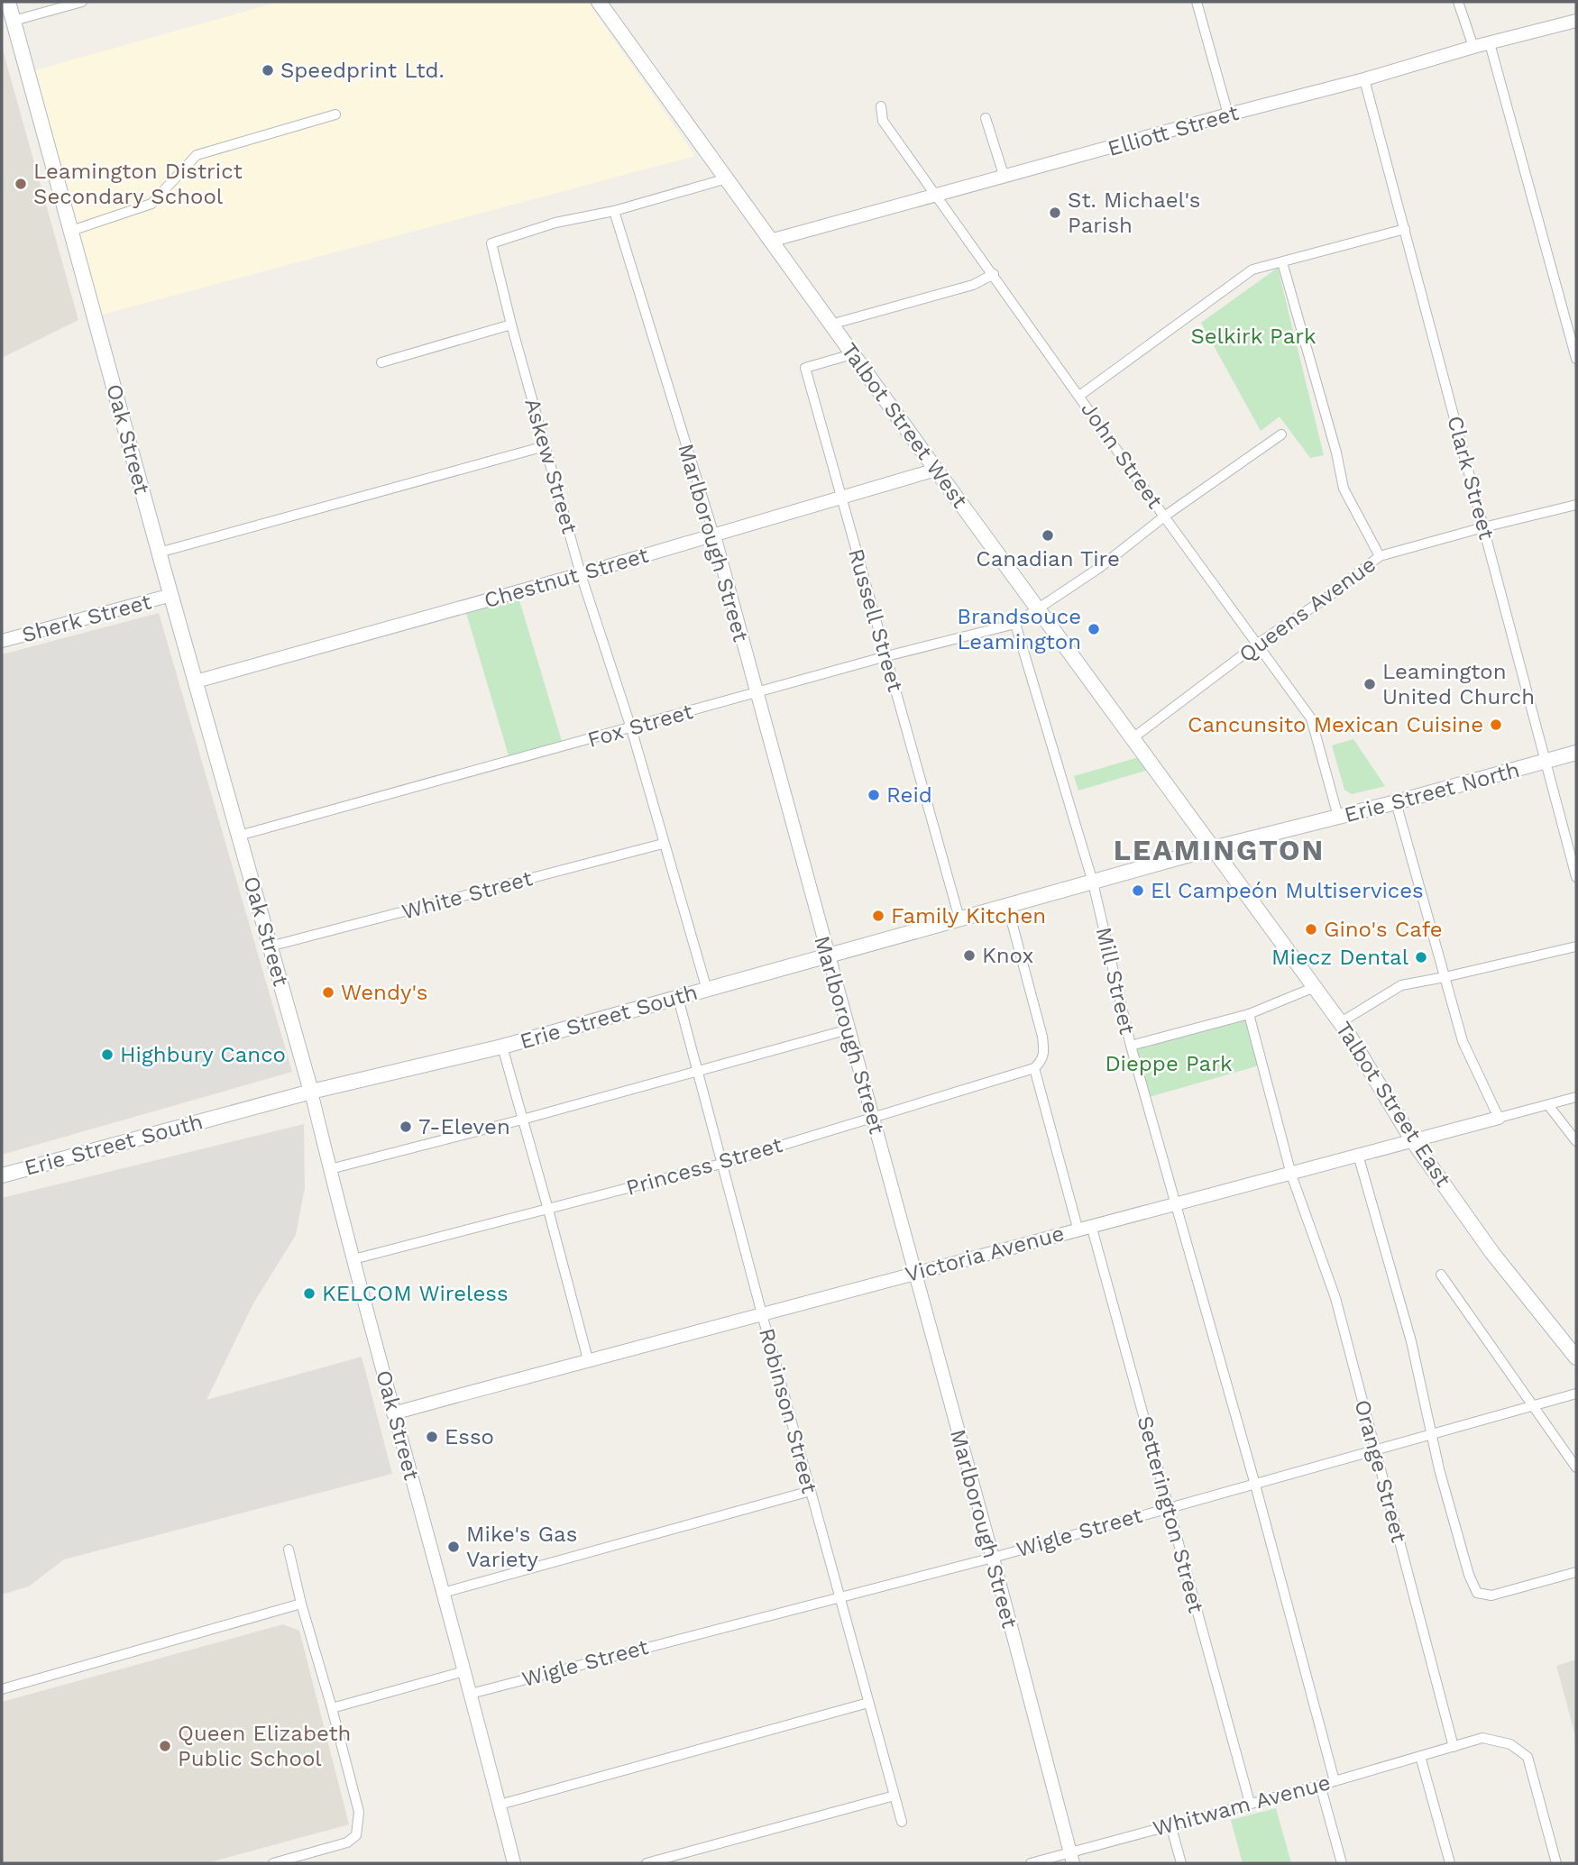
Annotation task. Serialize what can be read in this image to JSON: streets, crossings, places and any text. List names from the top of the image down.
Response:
{
  "streets": {
    "main road": [
      "Talbot Street West",
      "Oak Street",
      "Erie Street North",
      "Erie Street South",
      "Talbot Street East"
    ],
    "street": [
      "Elliott Street",
      "John Street",
      "Askew Street",
      "Clark Street",
      "Marlborough Street",
      "Chestnut Street",
      "Queens Avenue",
      "Sherk Street",
      "Russell Street",
      "Fox Street",
      "White Street",
      "Mill Street",
      "Princess Street",
      "Victoria Avenue",
      "Robinson Street",
      "Orange Street",
      "Setterington Street",
      "Wigle Street",
      "Whitwam Avenue"
    ]
  },
  "crossings": [
    ["Elliott Street", "Talbot Street West"],
    ["Elliott Street", "John Street"],
    ["Elliott Street", "Clark Street"],
    ["Talbot Street West", "Chestnut Street"],
    ["Talbot Street West", "Queens Avenue"],
    ["Talbot Street West", "Russell Street"],
    ["Talbot Street West", "Fox Street"],
    ["Talbot Street West", "Erie Street North"],
    ["Talbot Street West", "Erie Street South"],
    ["Talbot Street West", "Talbot Street East"],
    ["Oak Street", "Chestnut Street"],
    ["Oak Street", "Sherk Street"],
    ["Oak Street", "Fox Street"],
    ["Oak Street", "White Street"],
    ["Oak Street", "Erie Street South"],
    ["Oak Street", "Princess Street"],
    ["Oak Street", "Victoria Avenue"],
    ["Oak Street", "Wigle Street"],
    ["John Street", "Queens Avenue"],
    ["John Street", "Fox Street"],
    ["John Street", "Erie Street North"],
    ["Askew Street", "Marlborough Street"],
    ["Askew Street", "Chestnut Street"],
    ["Askew Street", "Fox Street"],
    ["Askew Street", "White Street"],
    ["Askew Street", "Erie Street South"],
    ["Clark Street", "Queens Avenue"],
    ["Clark Street", "Erie Street North"],
    ["Marlborough Street", "Chestnut Street"],
    ["Marlborough Street", "Fox Street"],
    ["Marlborough Street", "Erie Street South"],
    ["Marlborough Street", "Princess Street"],
    ["Marlborough Street", "Victoria Avenue"],
    ["Marlborough Street", "Wigle Street"],
    ["Marlborough Street", "Whitwam Avenue"],
    ["Chestnut Street", "Russell Street"],
    ["Russell Street", "Fox Street"],
    ["Russell Street", "Erie Street South"],
    ["Fox Street", "Mill Street"],
    ["Erie Street North", "Erie Street South"],
    ["Erie Street North", "Talbot Street East"],
    ["Mill Street", "Erie Street South"],
    ["Mill Street", "Victoria Avenue"],
    ["Mill Street", "Wigle Street"],
    ["Mill Street", "Whitwam Avenue"],
    ["Erie Street South", "Talbot Street East"],
    ["Erie Street South", "Robinson Street"],
    ["Talbot Street East", "Victoria Avenue"],
    ["Princess Street", "Robinson Street"],
    ["Victoria Avenue", "Robinson Street"],
    ["Victoria Avenue", "Orange Street"],
    ["Victoria Avenue", "Setterington Street"],
    ["Robinson Street", "Wigle Street"],
    ["Orange Street", "Wigle Street"],
    ["Orange Street", "Whitwam Avenue"],
    ["Setterington Street", "Wigle Street"],
    ["Setterington Street", "Whitwam Avenue"]
  ],
  "districts": ["LEAMINGTON"],
  "parks": ["Selkirk Park", "Dieppe Park"],
  "places": [
    "Speedprint Ltd.",
    "Leamington District Secondary School",
    "St. Michael's Parish",
    "Canadian Tire",
    "Brandsouce Leamington",
    "Leamington United Church",
    "Cancunsito Mexican Cuisine",
    "Reid",
    "El Campeón Multiservices",
    "Family Kitchen",
    "Gino's Cafe",
    "Knox",
    "Miecz Dental",
    "Wendy's",
    "Highbury Canco",
    "7-Eleven",
    "KELCOM Wireless",
    "Esso",
    "Mike's Gas Variety",
    "Queen Elizabeth Public School"
  ]
}
